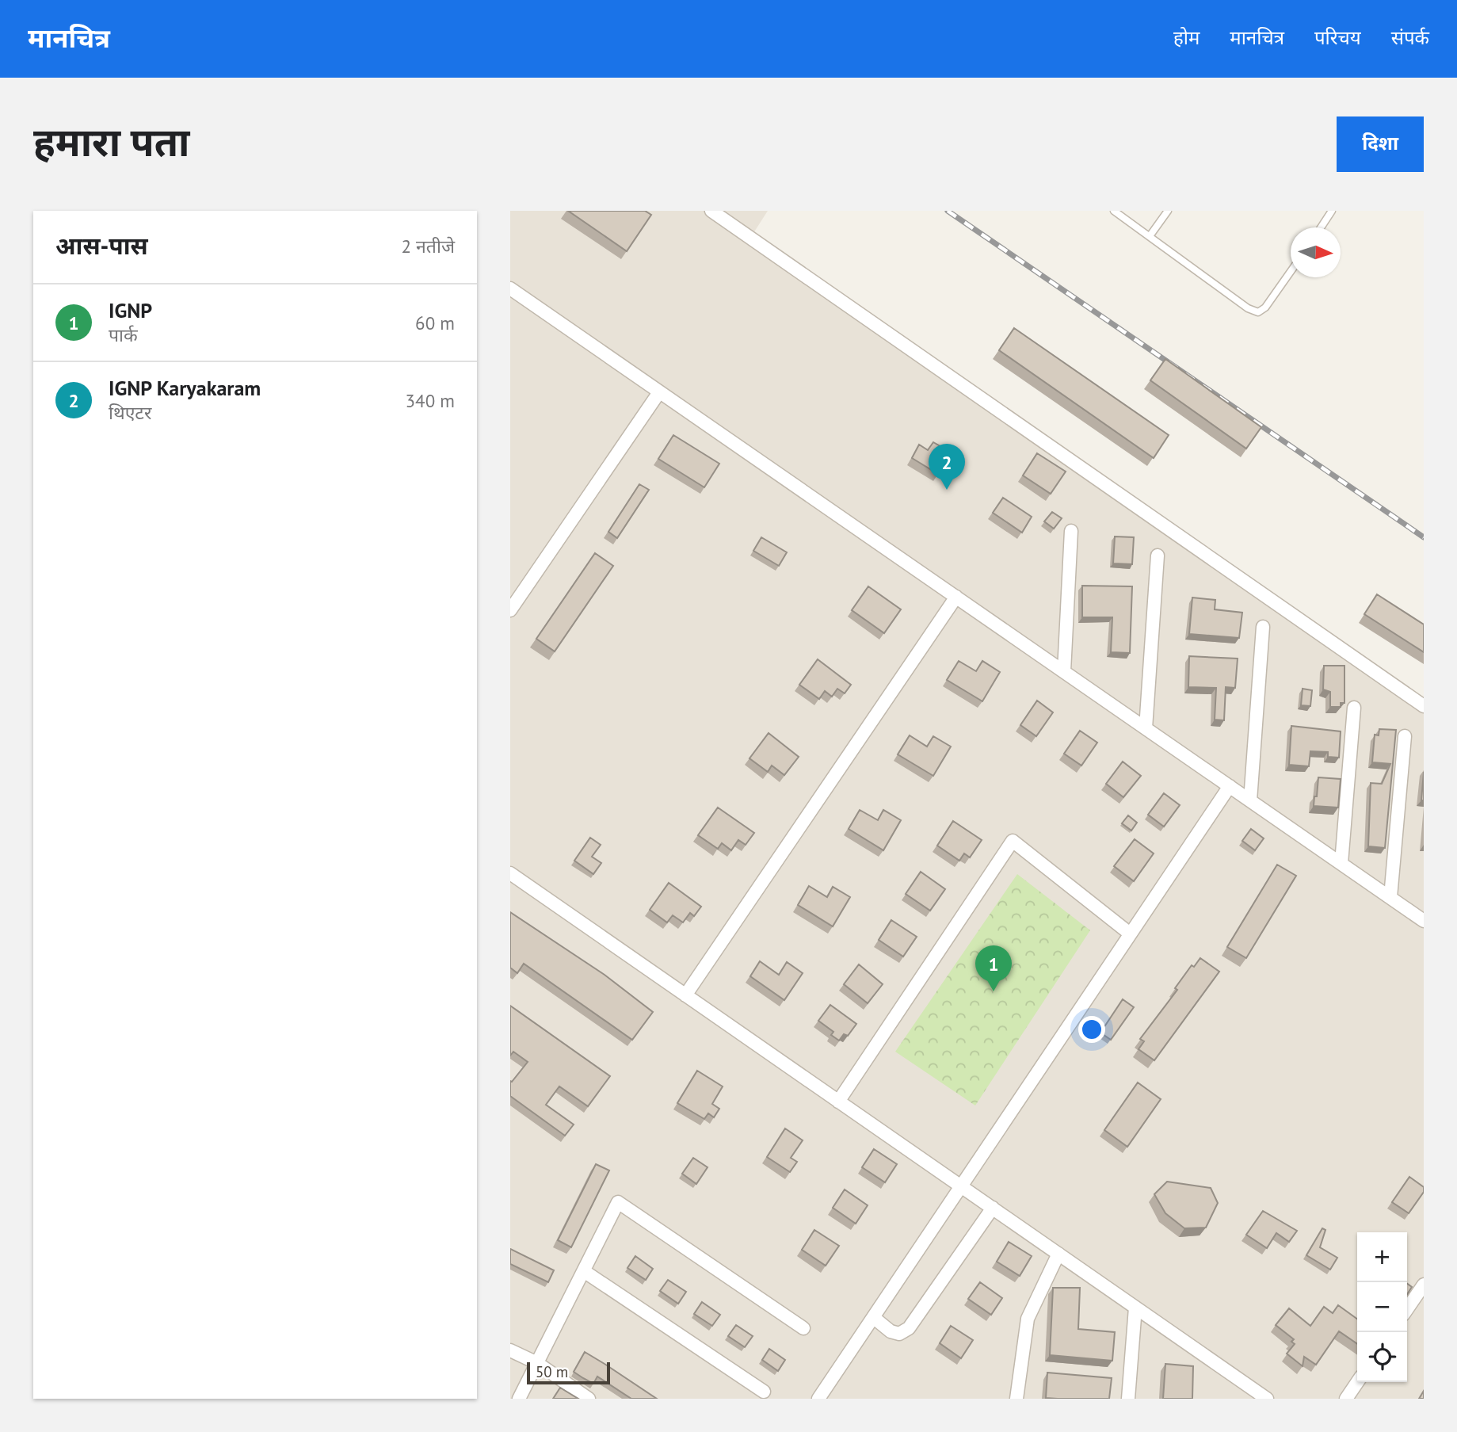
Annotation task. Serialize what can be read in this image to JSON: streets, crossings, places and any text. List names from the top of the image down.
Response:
{
  "scale_bar": "50 m",
  "north": "right",
  "page": {
    "header": "मानचित्र",
    "nav": [
      "होम",
      "मानचित्र",
      "परिचय",
      "संपर्क"
    ],
    "title": "हमारा पता",
    "buttons": "दिशा",
    "heading": ["आस-पास", "2 नतीजे"],
    "list": [
      {
        "mark": "1",
        "name": "IGNP",
        "note": "पार्क",
        "value": "60 m"
      },
      {
        "mark": "2",
        "name": "IGNP Karyakaram",
        "note": "थिएटर",
        "value": "340 m"
      }
    ],
    "pins": ["2", "1"],
    "map_buttons": ["+", "−"],
    "scale": "50 m"
  }
}
